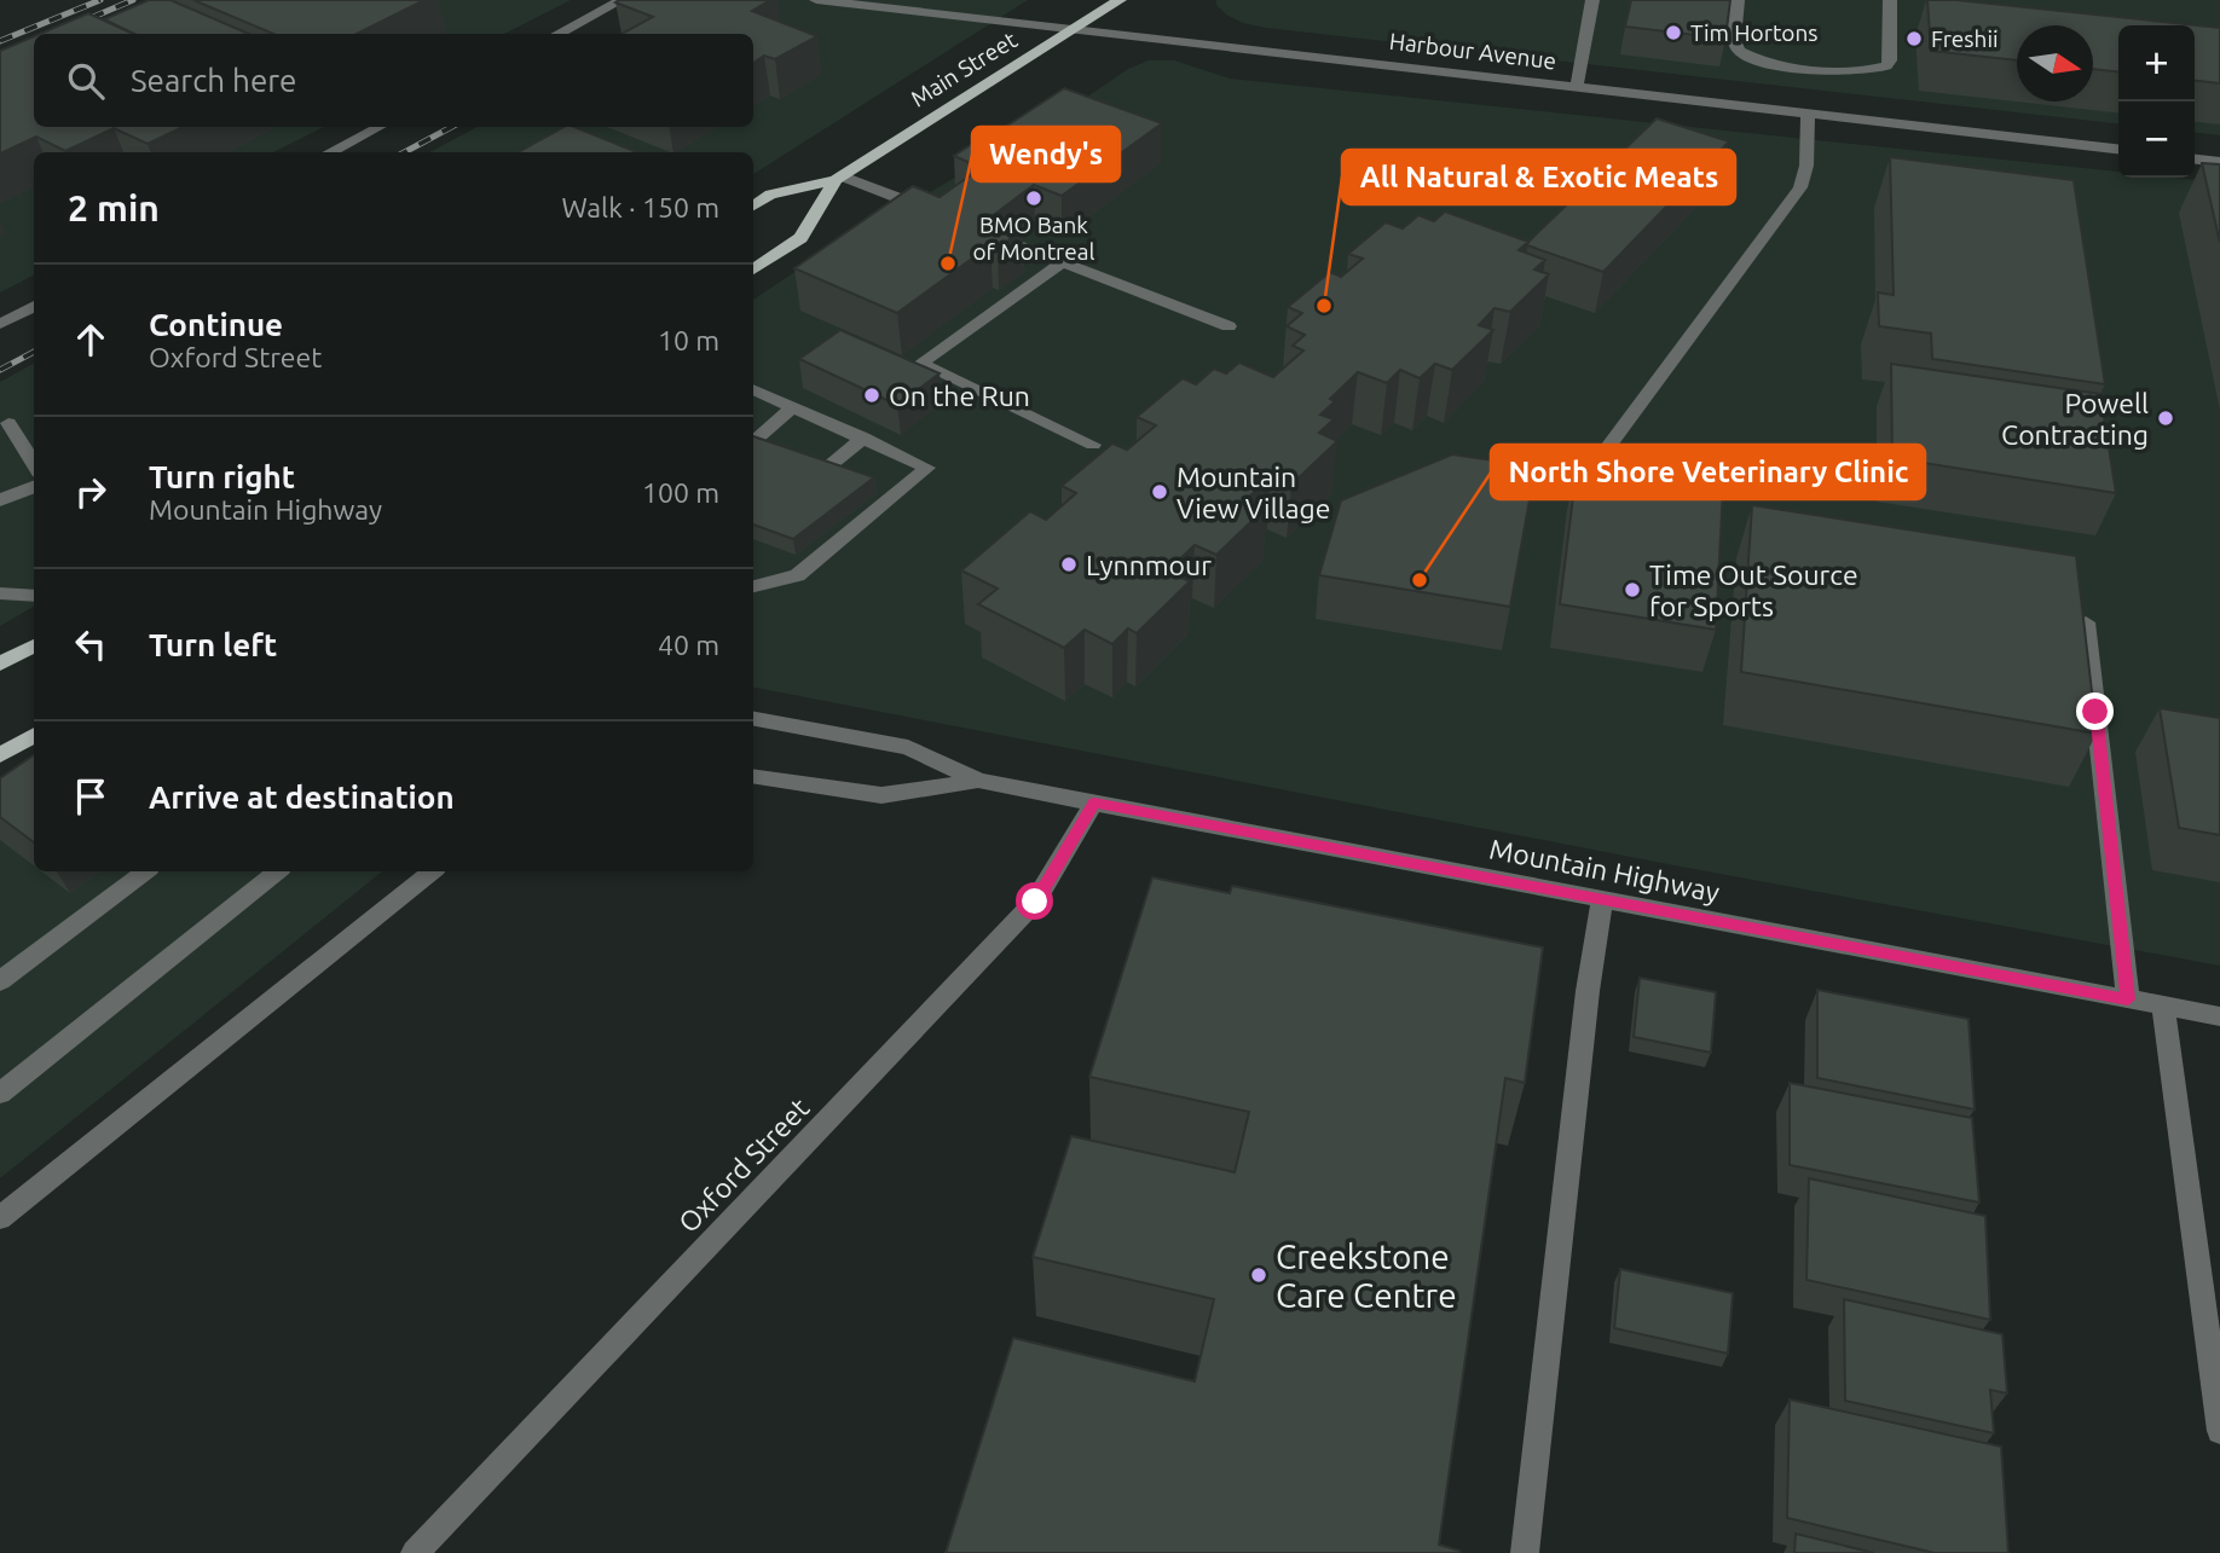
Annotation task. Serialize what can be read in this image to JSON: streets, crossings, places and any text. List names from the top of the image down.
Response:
{
  "streets": {
    "main road": ["Main Street"],
    "street": ["Harbour Avenue", "Mountain Highway", "Oxford Street"]
  },
  "crossings": [
    ["Harbour Avenue", "Main Street"],
    ["Mountain Highway", "Oxford Street"]
  ],
  "places": [
    "Tim Hortons",
    "Freshii",
    "BMO Bank of Montreal",
    "Wendy's",
    "All Natural & Exotic Meats",
    "On the Run",
    "Powell Contracting",
    "Mountain View Village",
    "Lynnmour",
    "North Shore Veterinary Clinic",
    "Time Out Source for Sports",
    "Creekstone Care Centre"
  ],
  "north": "right",
  "page": {
    "map_buttons": ["+", "−"],
    "search": "Search here",
    "heading": ["2 min", "Walk · 150 m"],
    "list": [
      ["Continue", "Oxford Street", "10 m"],
      ["Turn right", "Mountain Highway", "100 m"],
      ["Turn left", "40 m"],
      "Arrive at destination"
    ]
  }
}
